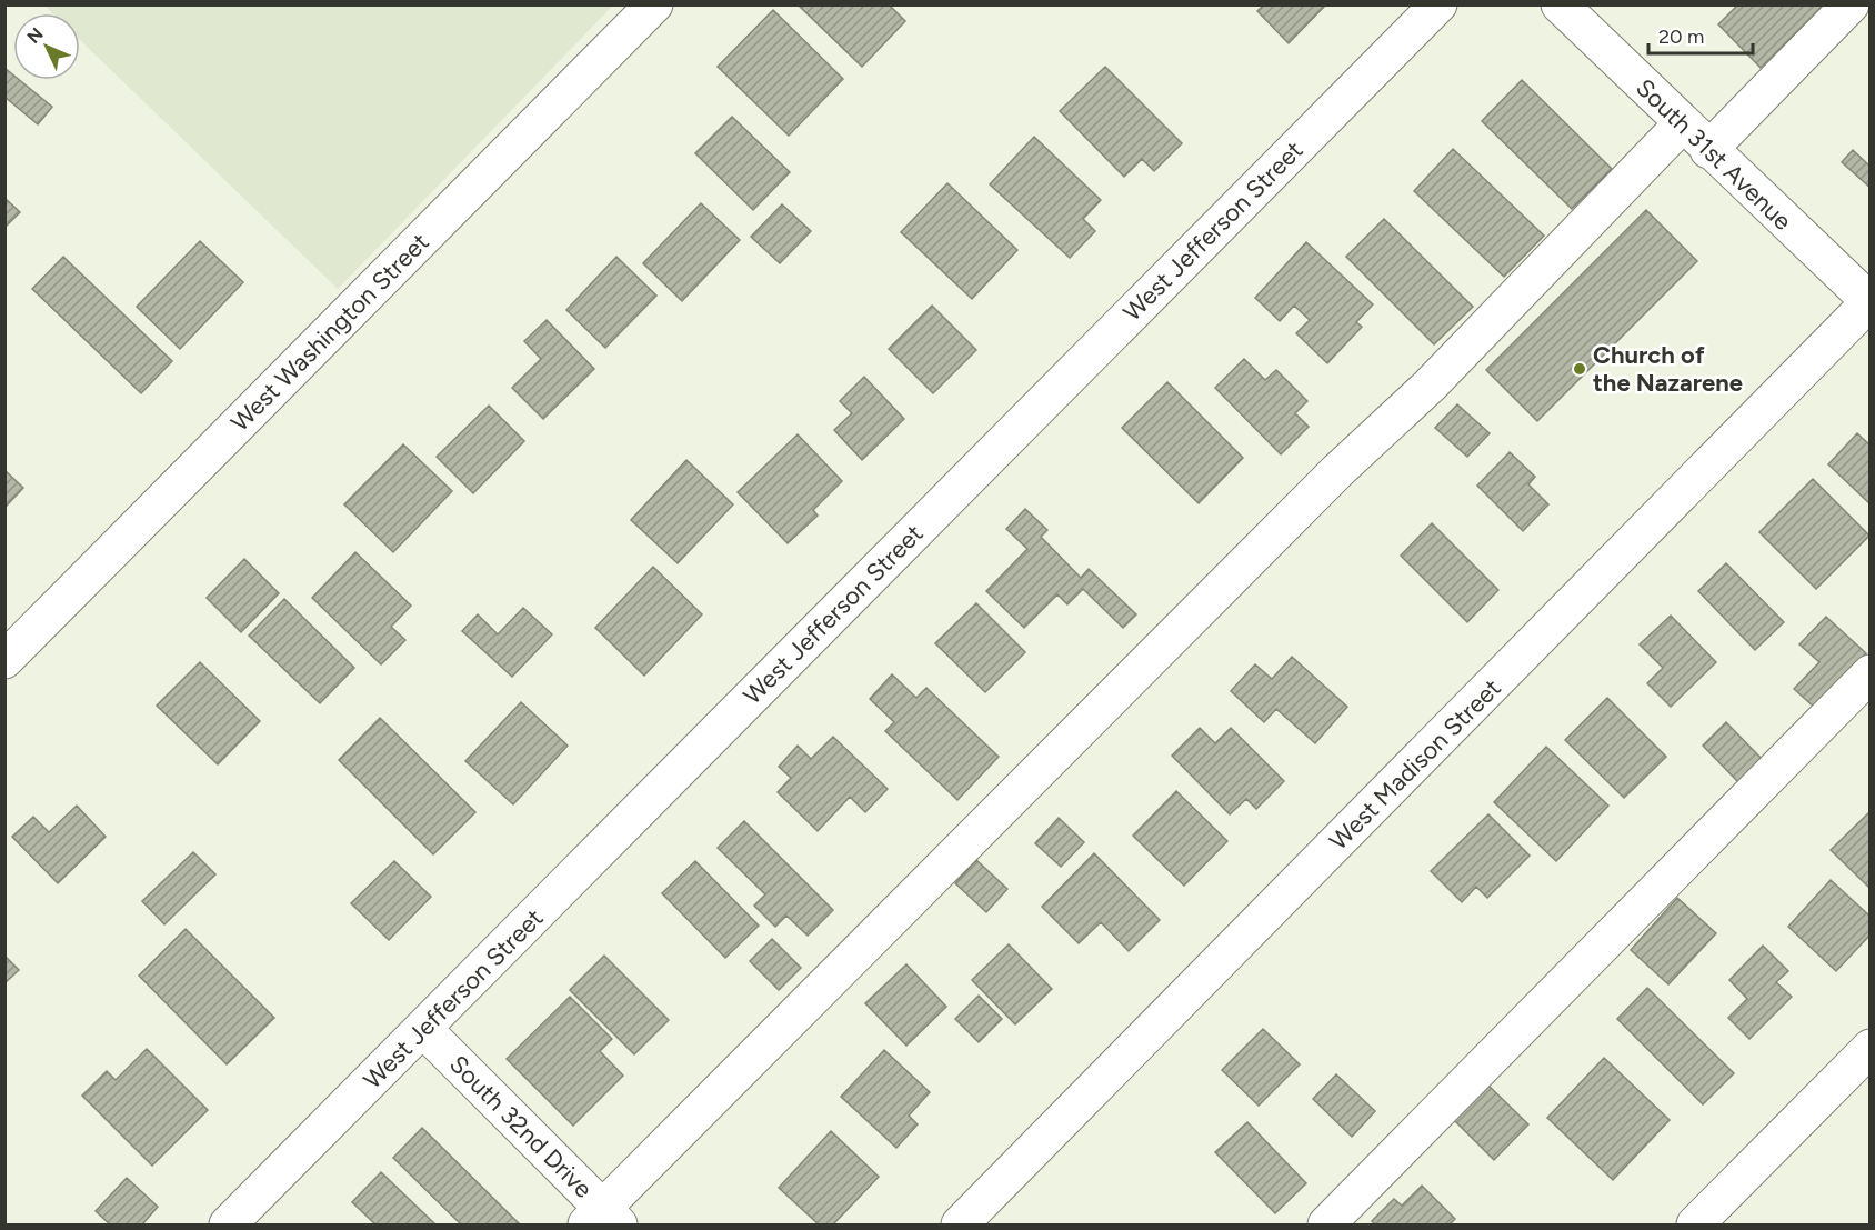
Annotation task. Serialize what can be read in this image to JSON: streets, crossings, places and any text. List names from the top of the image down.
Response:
{
  "streets": {
    "street": [
      "South 31st Avenue",
      "West Jefferson Street",
      "West Washington Street",
      "West Madison Street",
      "South 32nd Drive"
    ]
  },
  "crossings": [
    ["South 31st Avenue", "West Madison Street"],
    ["West Jefferson Street", "South 32nd Drive"]
  ],
  "places": ["Church of the Nazarene"],
  "scale_bar": "20 m",
  "north": "top left"
}
